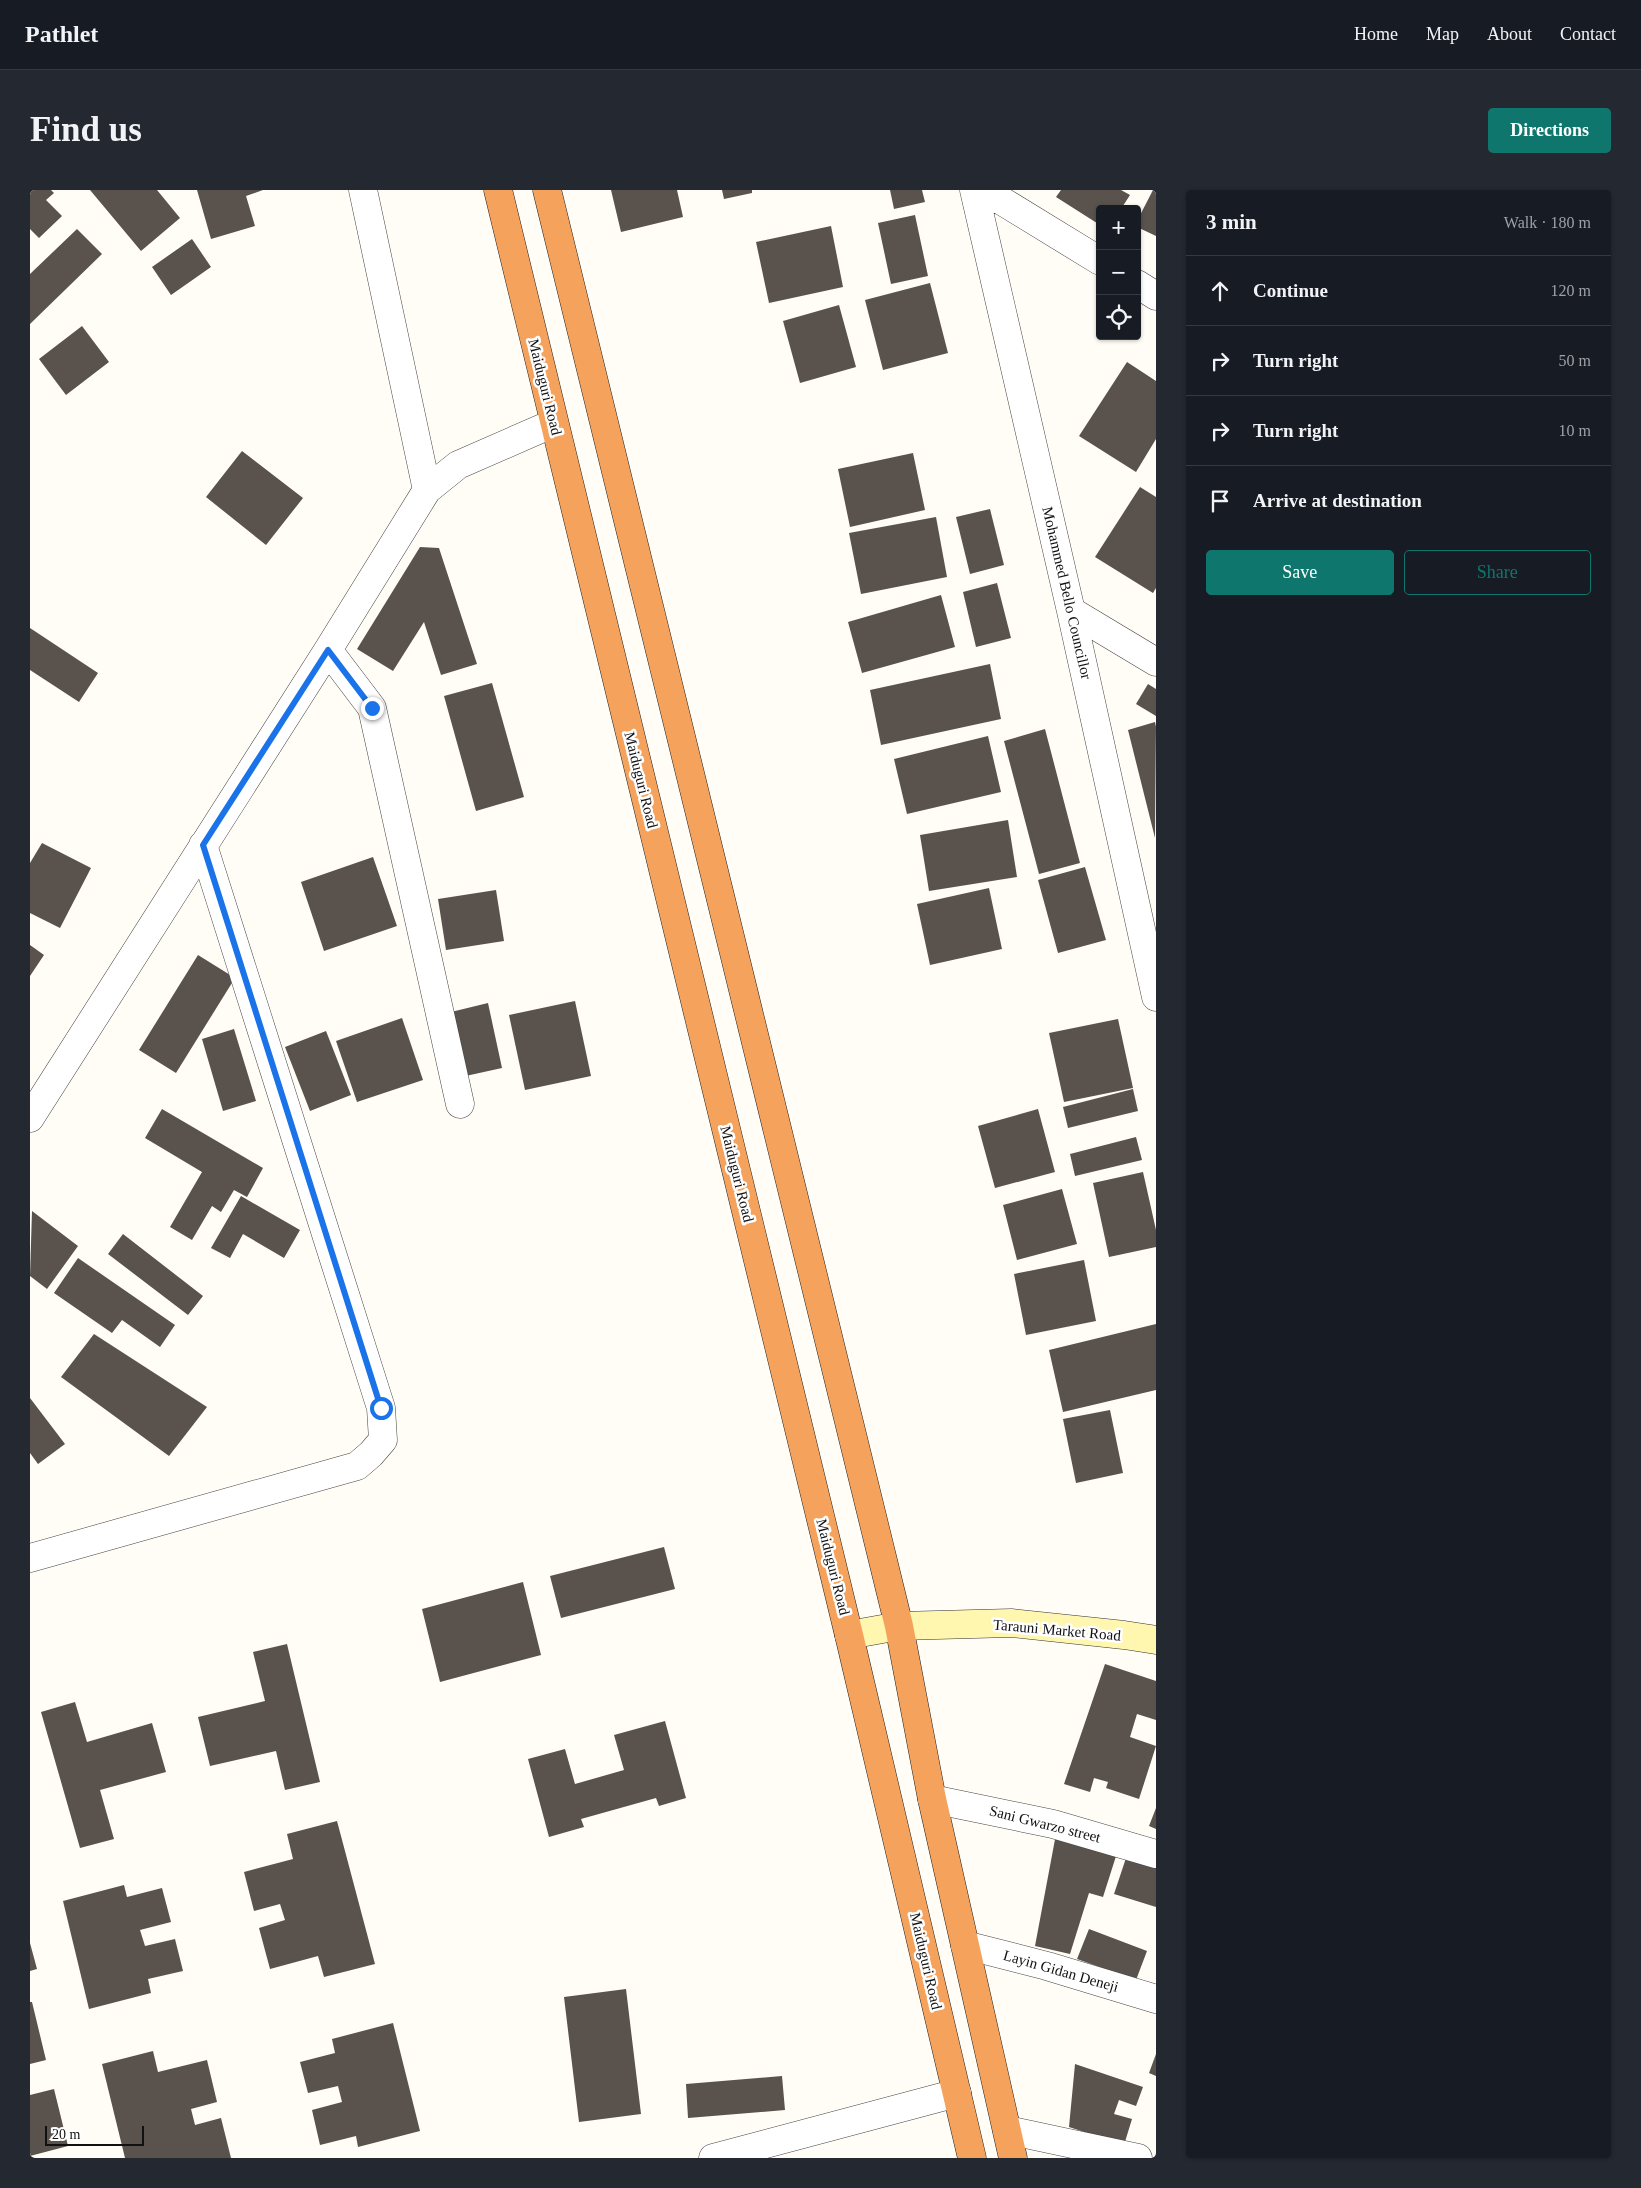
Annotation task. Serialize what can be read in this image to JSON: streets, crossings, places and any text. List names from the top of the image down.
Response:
{
  "streets": {
    "highway": ["Maiduguri Road"],
    "street": [
      "Mohammed Bello Councillor",
      "Tarauni Market Road",
      "Sani Gwarzo street",
      "Layin Gidan Deneji"
    ]
  },
  "crossings": [
    ["Maiduguri Road", "Tarauni Market Road"]
  ],
  "scale_bar": "20 m",
  "page": {
    "header": "Pathlet",
    "nav": [
      "Home",
      "Map",
      "About",
      "Contact"
    ],
    "buttons": [
      "Directions",
      ["Save", "Share"]
    ],
    "title": "Find us",
    "heading": ["3 min", "Walk · 180 m"],
    "map_buttons": ["+", "−"],
    "list": [
      ["Continue", "120 m"],
      ["Turn right", "50 m"],
      ["Turn right", "10 m"],
      "Arrive at destination"
    ],
    "scale": "20 m"
  }
}
